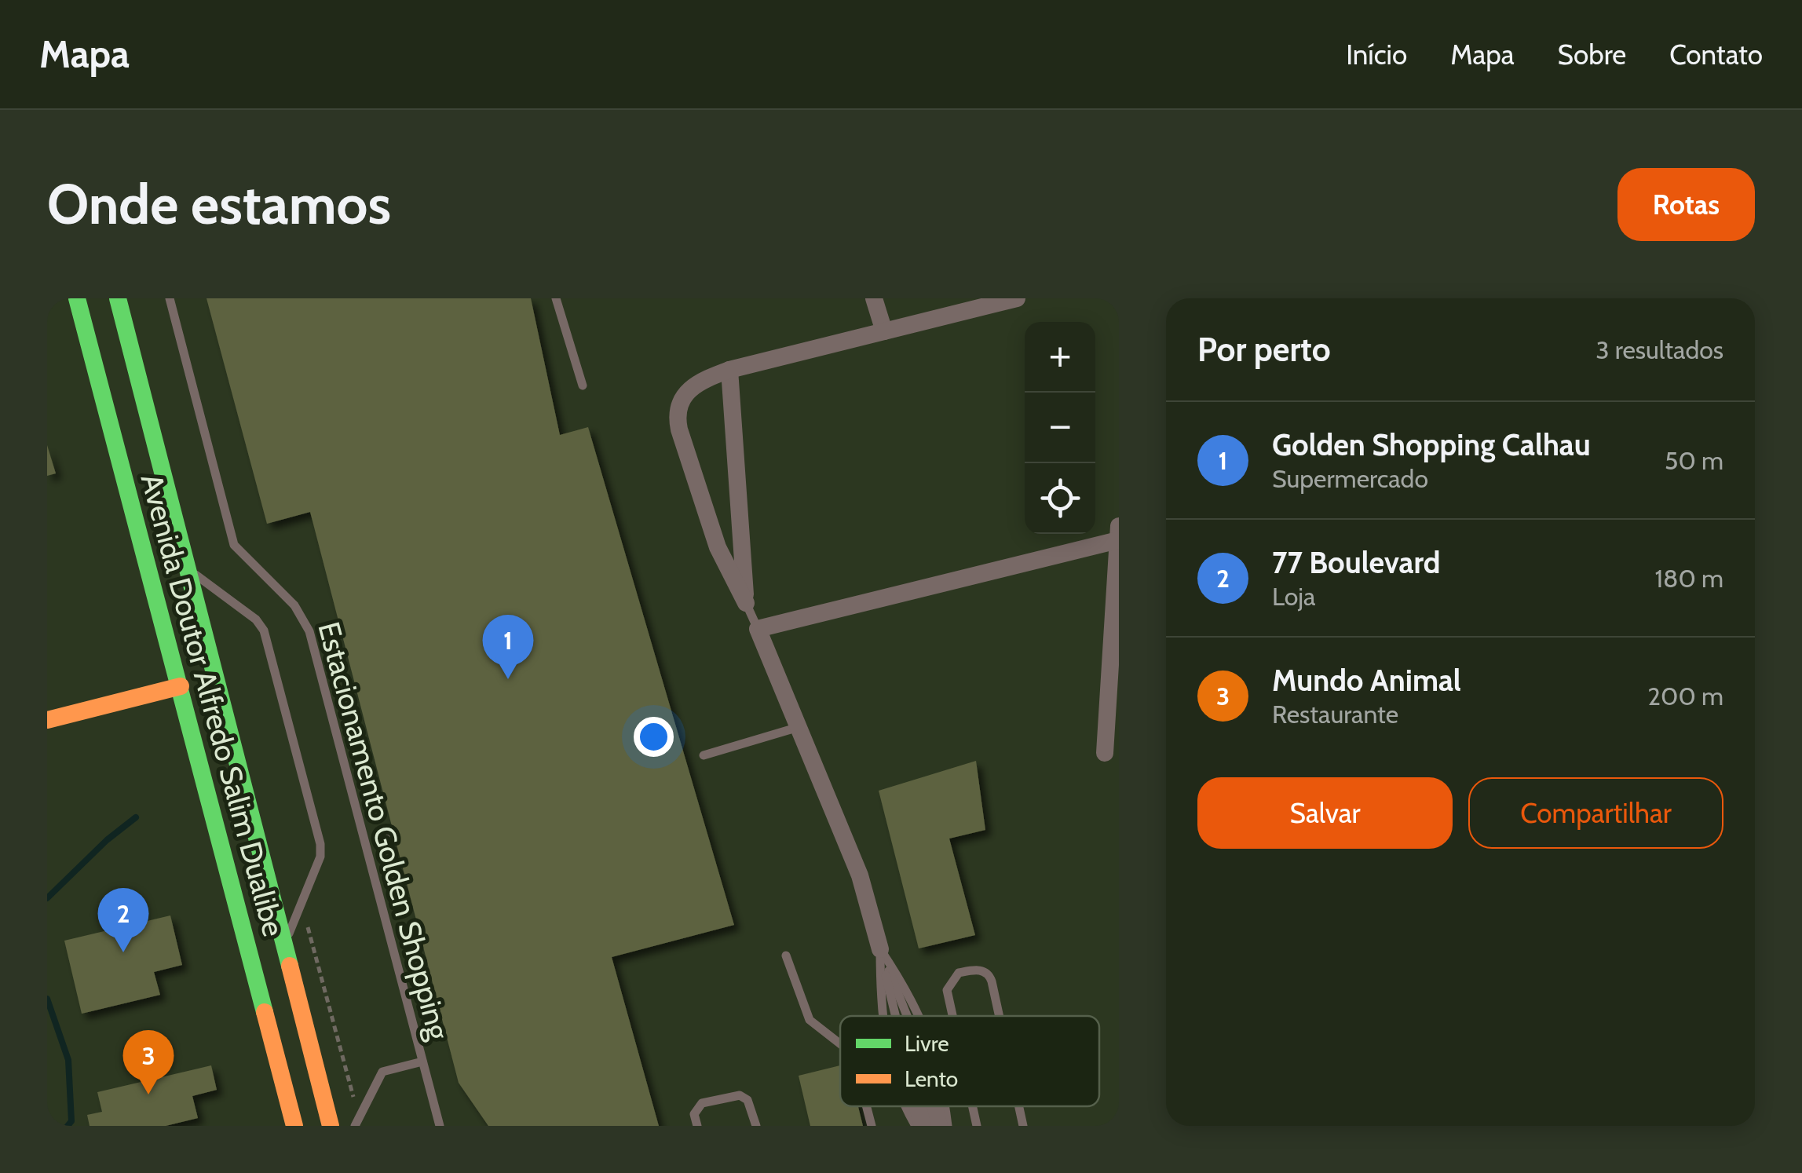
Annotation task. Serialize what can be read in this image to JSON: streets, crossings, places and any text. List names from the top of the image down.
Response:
{
  "streets": {
    "main road": ["Avenida Doutor Alfredo Salim Dualibe"],
    "lane": ["Estacionamento Golden Shopping"]
  },
  "legend": ["Livre", "Lento"],
  "page": {
    "header": "Mapa",
    "nav": [
      "Início",
      "Mapa",
      "Sobre",
      "Contato"
    ],
    "buttons": [
      "Rotas",
      ["Salvar", "Compartilhar"]
    ],
    "title": "Onde estamos",
    "heading": ["Por perto", "3 resultados"],
    "map_buttons": ["+", "−"],
    "list": [
      {
        "mark": "1",
        "name": "Golden Shopping Calhau",
        "note": "Supermercado",
        "value": "50 m"
      },
      {
        "mark": "2",
        "name": "77 Boulevard",
        "note": "Loja",
        "value": "180 m"
      },
      {
        "mark": "3",
        "name": "Mundo Animal",
        "note": "Restaurante",
        "value": "200 m"
      }
    ],
    "pins": ["1", "2", "3"]
  }
}
